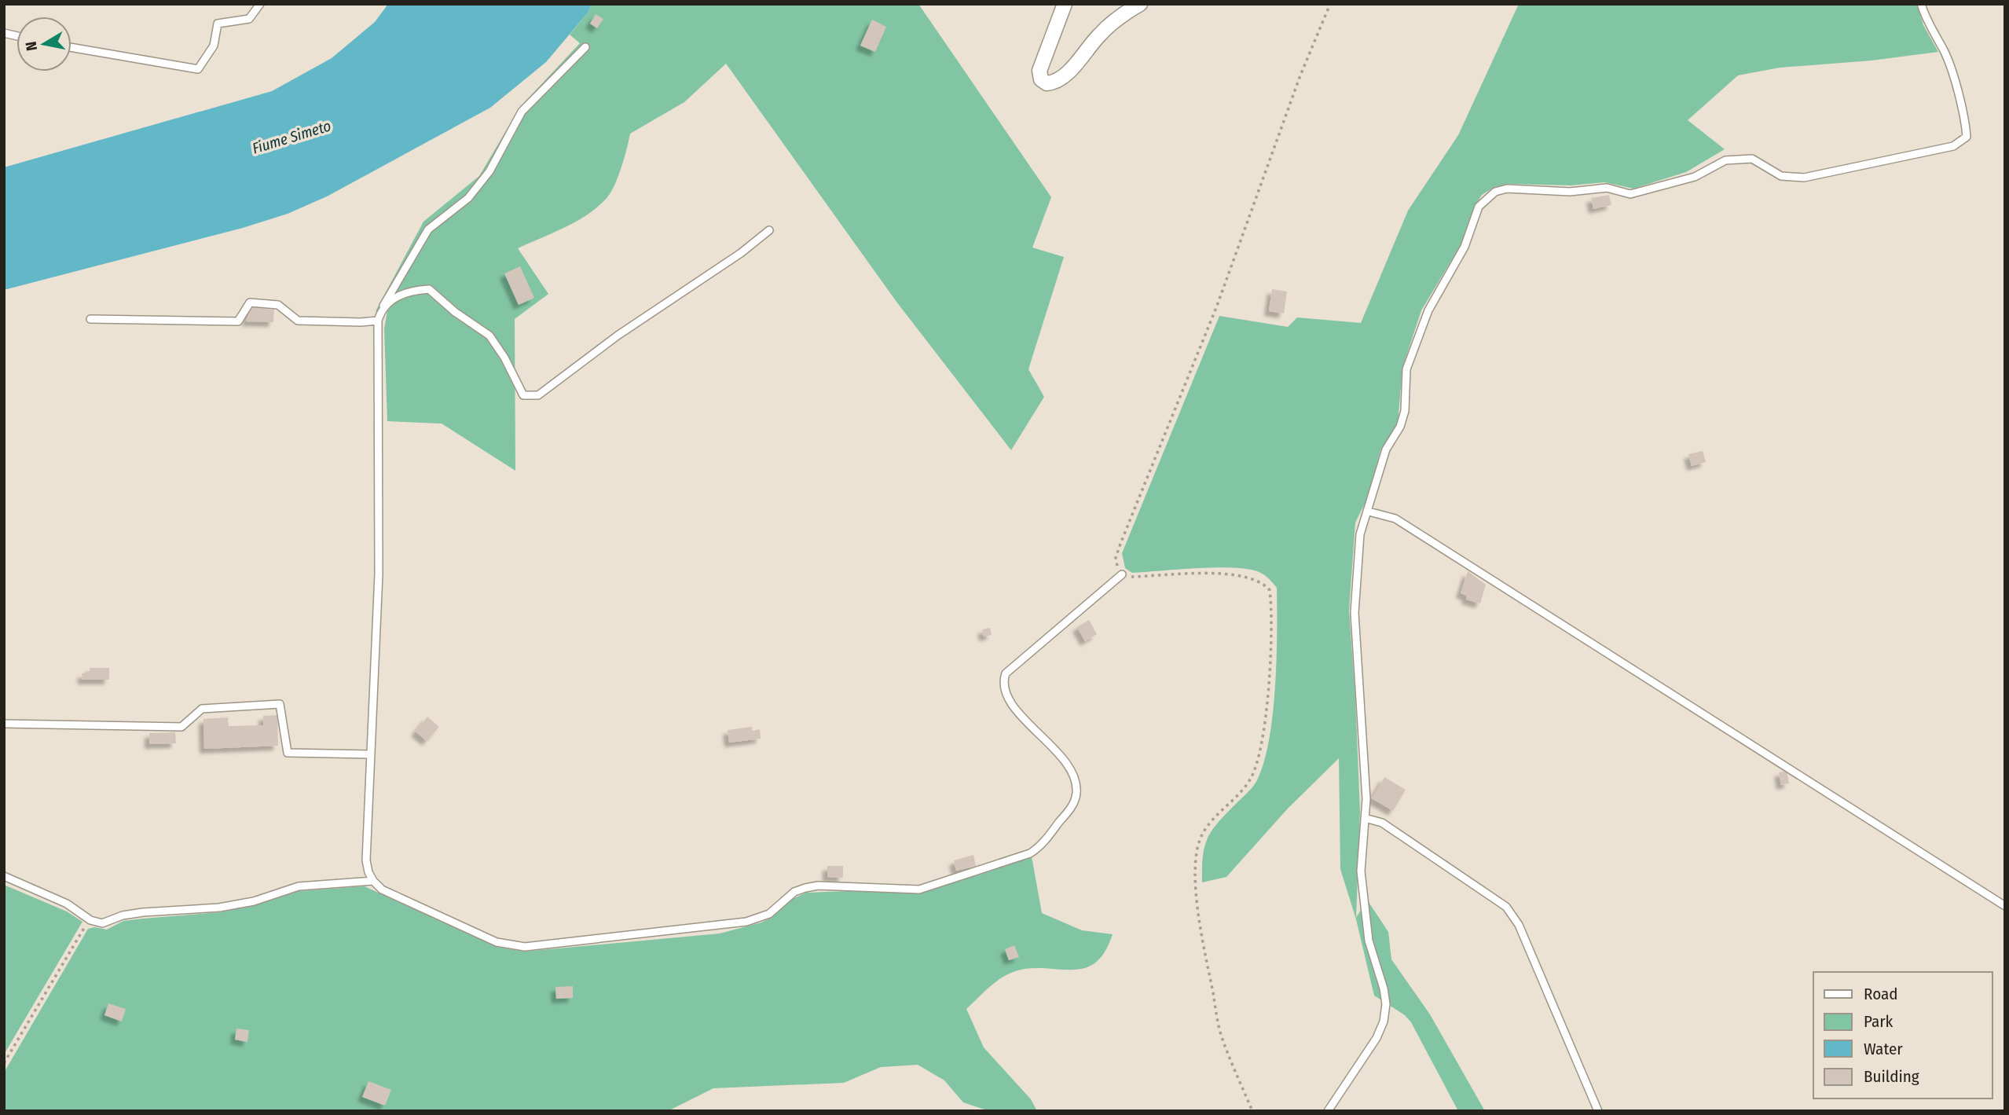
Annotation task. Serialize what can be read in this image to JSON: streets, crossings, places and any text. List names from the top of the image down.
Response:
{
  "water": ["Fiume Simeto"],
  "legend": [
    "Road",
    "Park",
    "Water",
    "Building"
  ],
  "north": "left"
}
